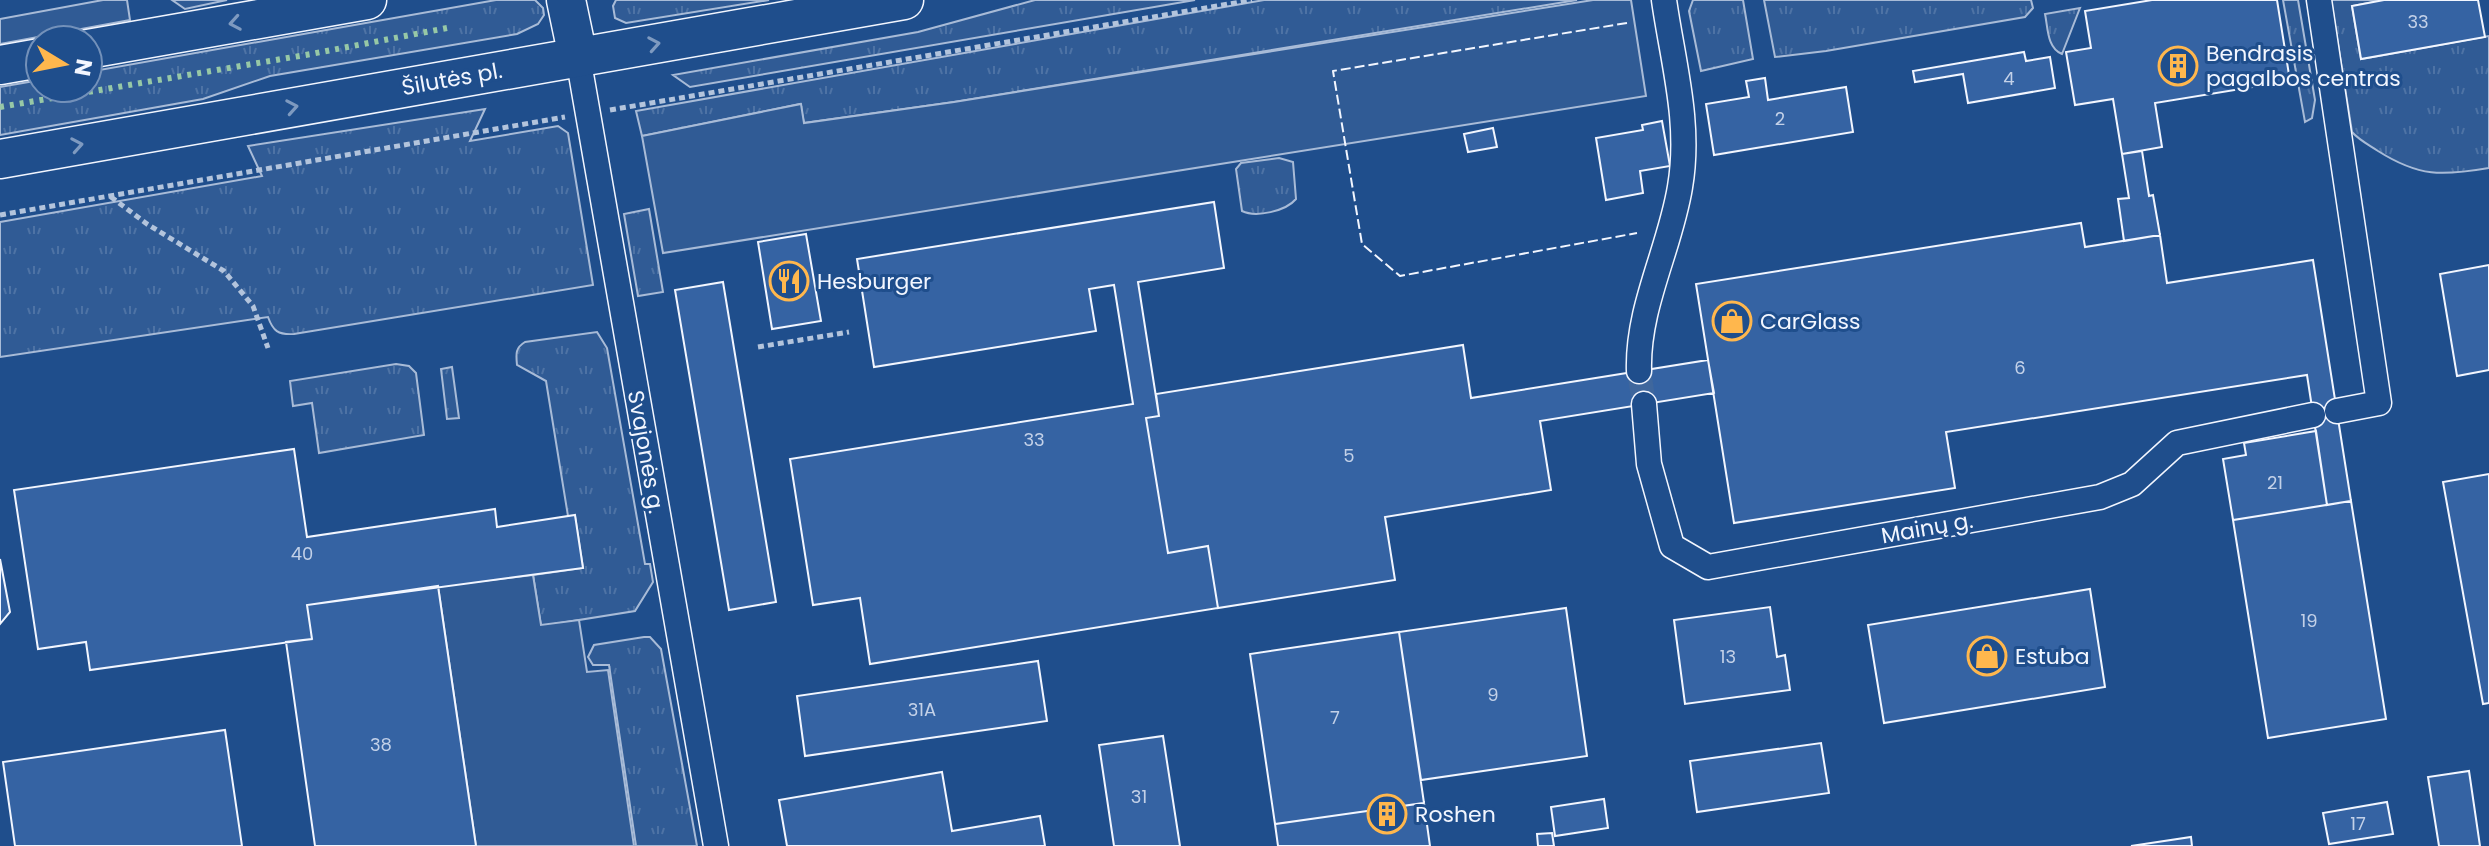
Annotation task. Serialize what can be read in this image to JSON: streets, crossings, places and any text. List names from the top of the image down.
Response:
{
  "streets": {
    "main road": ["Šilutės pl."],
    "street": ["Svajonės g.", "Mainų g."]
  },
  "crossings": [
    ["Šilutės pl.", "Svajonės g."]
  ],
  "places": {
    "building": ["Bendrasis pagalbos centras", "Roshen"],
    "restaurant": ["Hesburger"],
    "shop": ["CarGlass", "Estuba"]
  },
  "house_numbers": [
    "33",
    "4",
    "2",
    "6",
    "33",
    "5",
    "21",
    "40",
    "19",
    "13",
    "9",
    "31A",
    "7",
    "38",
    "31",
    "17"
  ],
  "north": "right"
}
